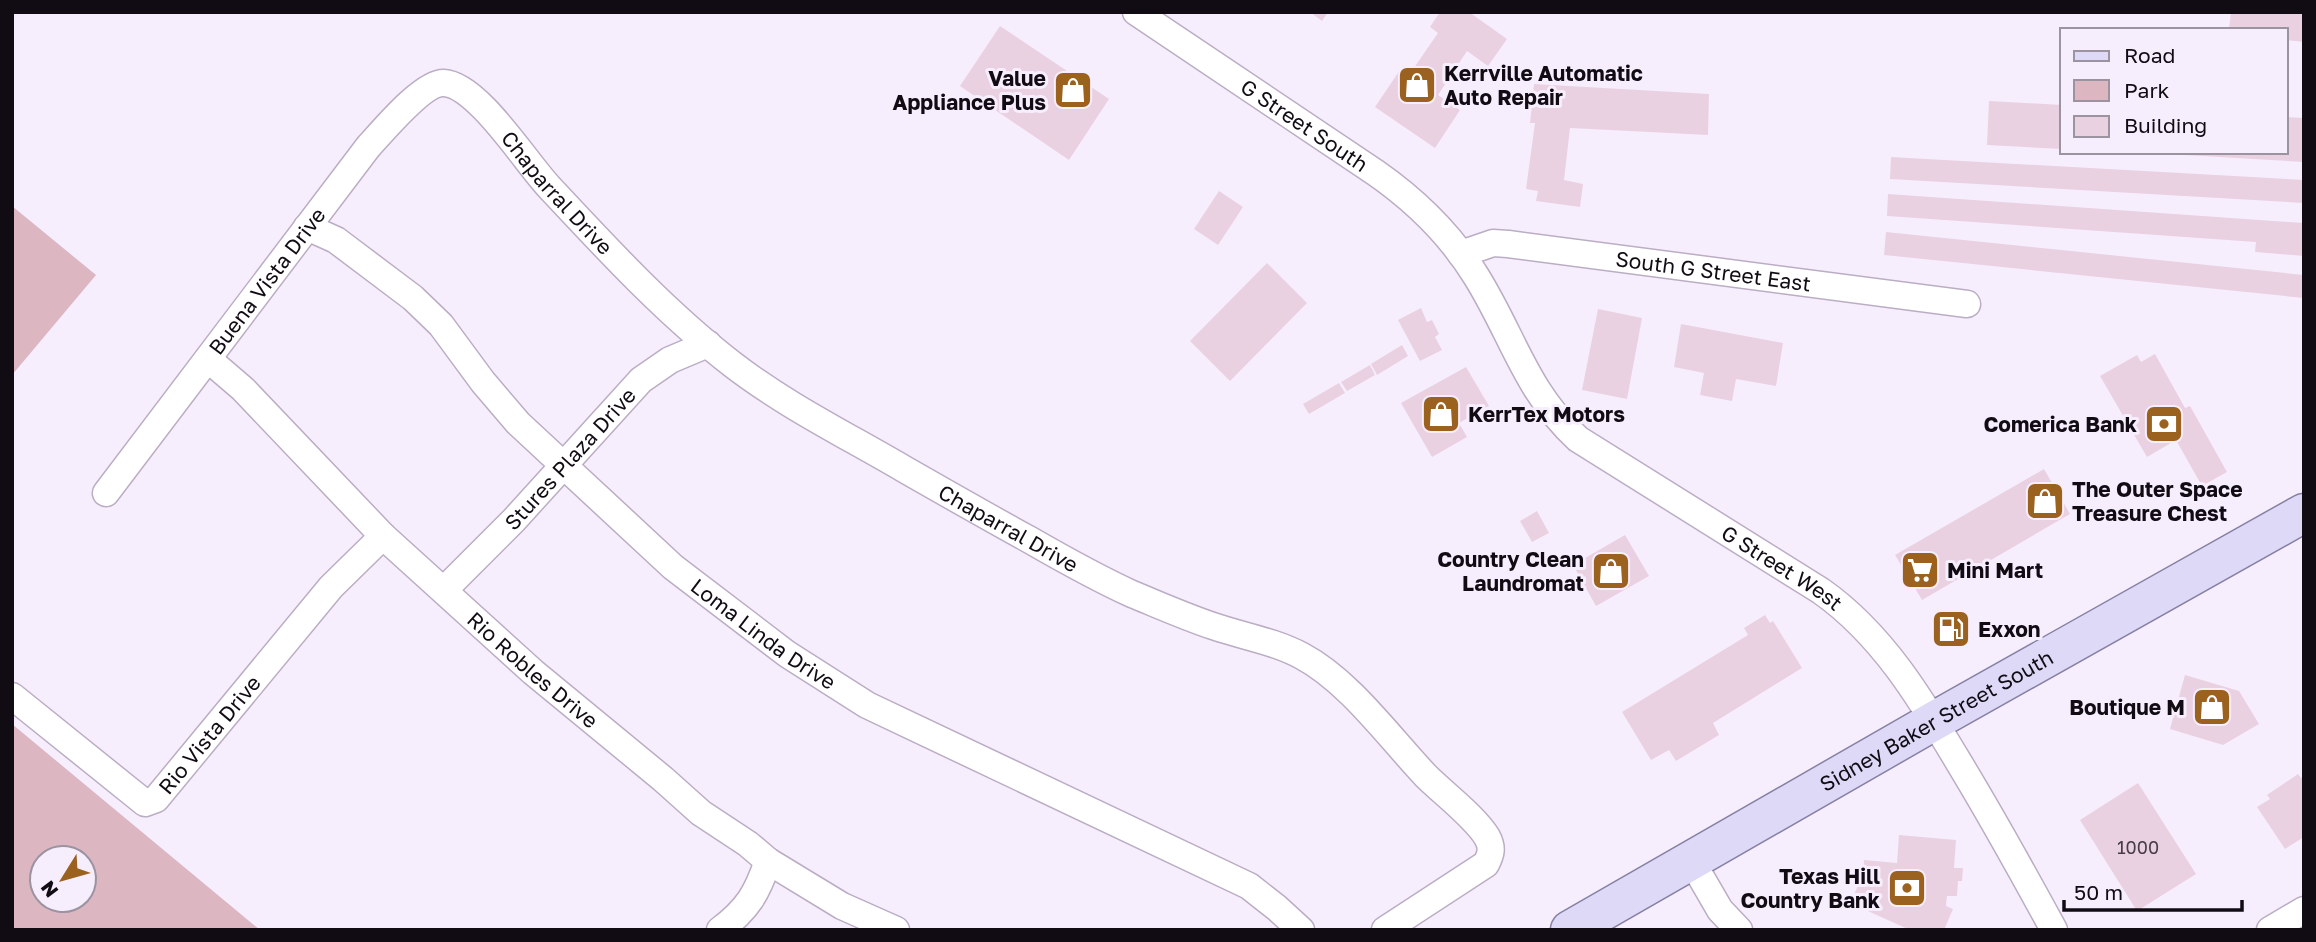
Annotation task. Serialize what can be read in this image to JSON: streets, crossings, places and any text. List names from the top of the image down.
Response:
{
  "streets": {
    "main road": ["Sidney Baker Street South"],
    "street": [
      "G Street South",
      "Chaparral Drive",
      "South G Street East",
      "Buena Vista Drive",
      "Stures Plaza Drive",
      "G Street West",
      "Loma Linda Drive",
      "Rio Robles Drive",
      "Rio Vista Drive"
    ]
  },
  "crossings": [
    ["G Street South", "South G Street East"],
    ["G Street South", "G Street West"],
    ["Chaparral Drive", "Buena Vista Drive"],
    ["Chaparral Drive", "Stures Plaza Drive"],
    ["South G Street East", "G Street West"],
    ["Buena Vista Drive", "Loma Linda Drive"],
    ["Buena Vista Drive", "Rio Robles Drive"],
    ["Stures Plaza Drive", "Loma Linda Drive"],
    ["Stures Plaza Drive", "Rio Robles Drive"],
    ["G Street West", "Sidney Baker Street South"],
    ["Rio Robles Drive", "Rio Vista Drive"]
  ],
  "places": {
    "shop": [
      "Kerrville Automatic Auto Repair",
      "Value Appliance Plus",
      "KerrTex Motors",
      "The Outer Space Treasure Chest",
      "Country Clean Laundromat",
      "Boutique M"
    ],
    "bank": ["Comerica Bank", "Texas Hill Country Bank"],
    "supermarket": ["Mini Mart"],
    "fuel station": ["Exxon"]
  },
  "house_numbers": ["1000"],
  "legend": ["Road", "Park", "Building"],
  "scale_bar": "50 m",
  "north": "bottom left"
}
